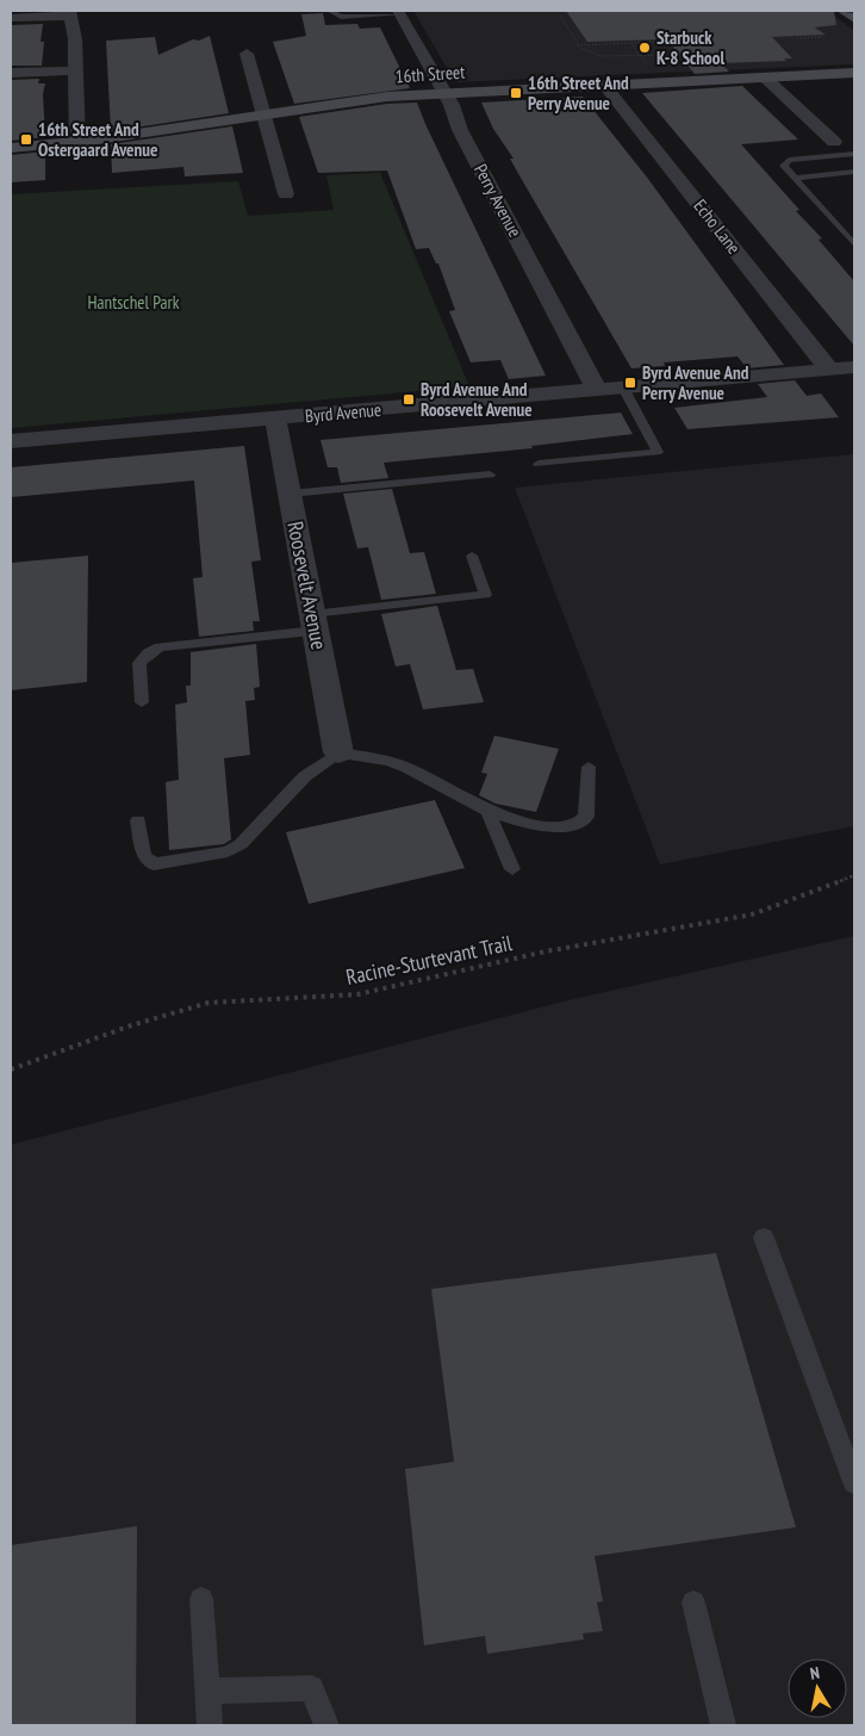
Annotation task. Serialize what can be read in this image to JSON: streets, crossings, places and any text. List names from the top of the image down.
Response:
{
  "streets": {
    "street": [
      "16th Street",
      "Perry Avenue",
      "Echo Lane",
      "Byrd Avenue",
      "Roosevelt Avenue"
    ],
    "path": ["Racine-Sturtevant Trail"]
  },
  "crossings": [
    ["16th Street", "Perry Avenue"],
    ["16th Street", "Echo Lane"],
    ["Perry Avenue", "Byrd Avenue"],
    ["Echo Lane", "Byrd Avenue"],
    ["Byrd Avenue", "Roosevelt Avenue"]
  ],
  "parks": ["Hantschel Park"],
  "places": {
    "other": ["Starbuck K-8 School"],
    "transit": [
      "16th Street And Perry Avenue",
      "16th Street And Ostergaard Avenue",
      "Byrd Avenue And Perry Avenue",
      "Byrd Avenue And Roosevelt Avenue"
    ]
  },
  "north": "top"
}
